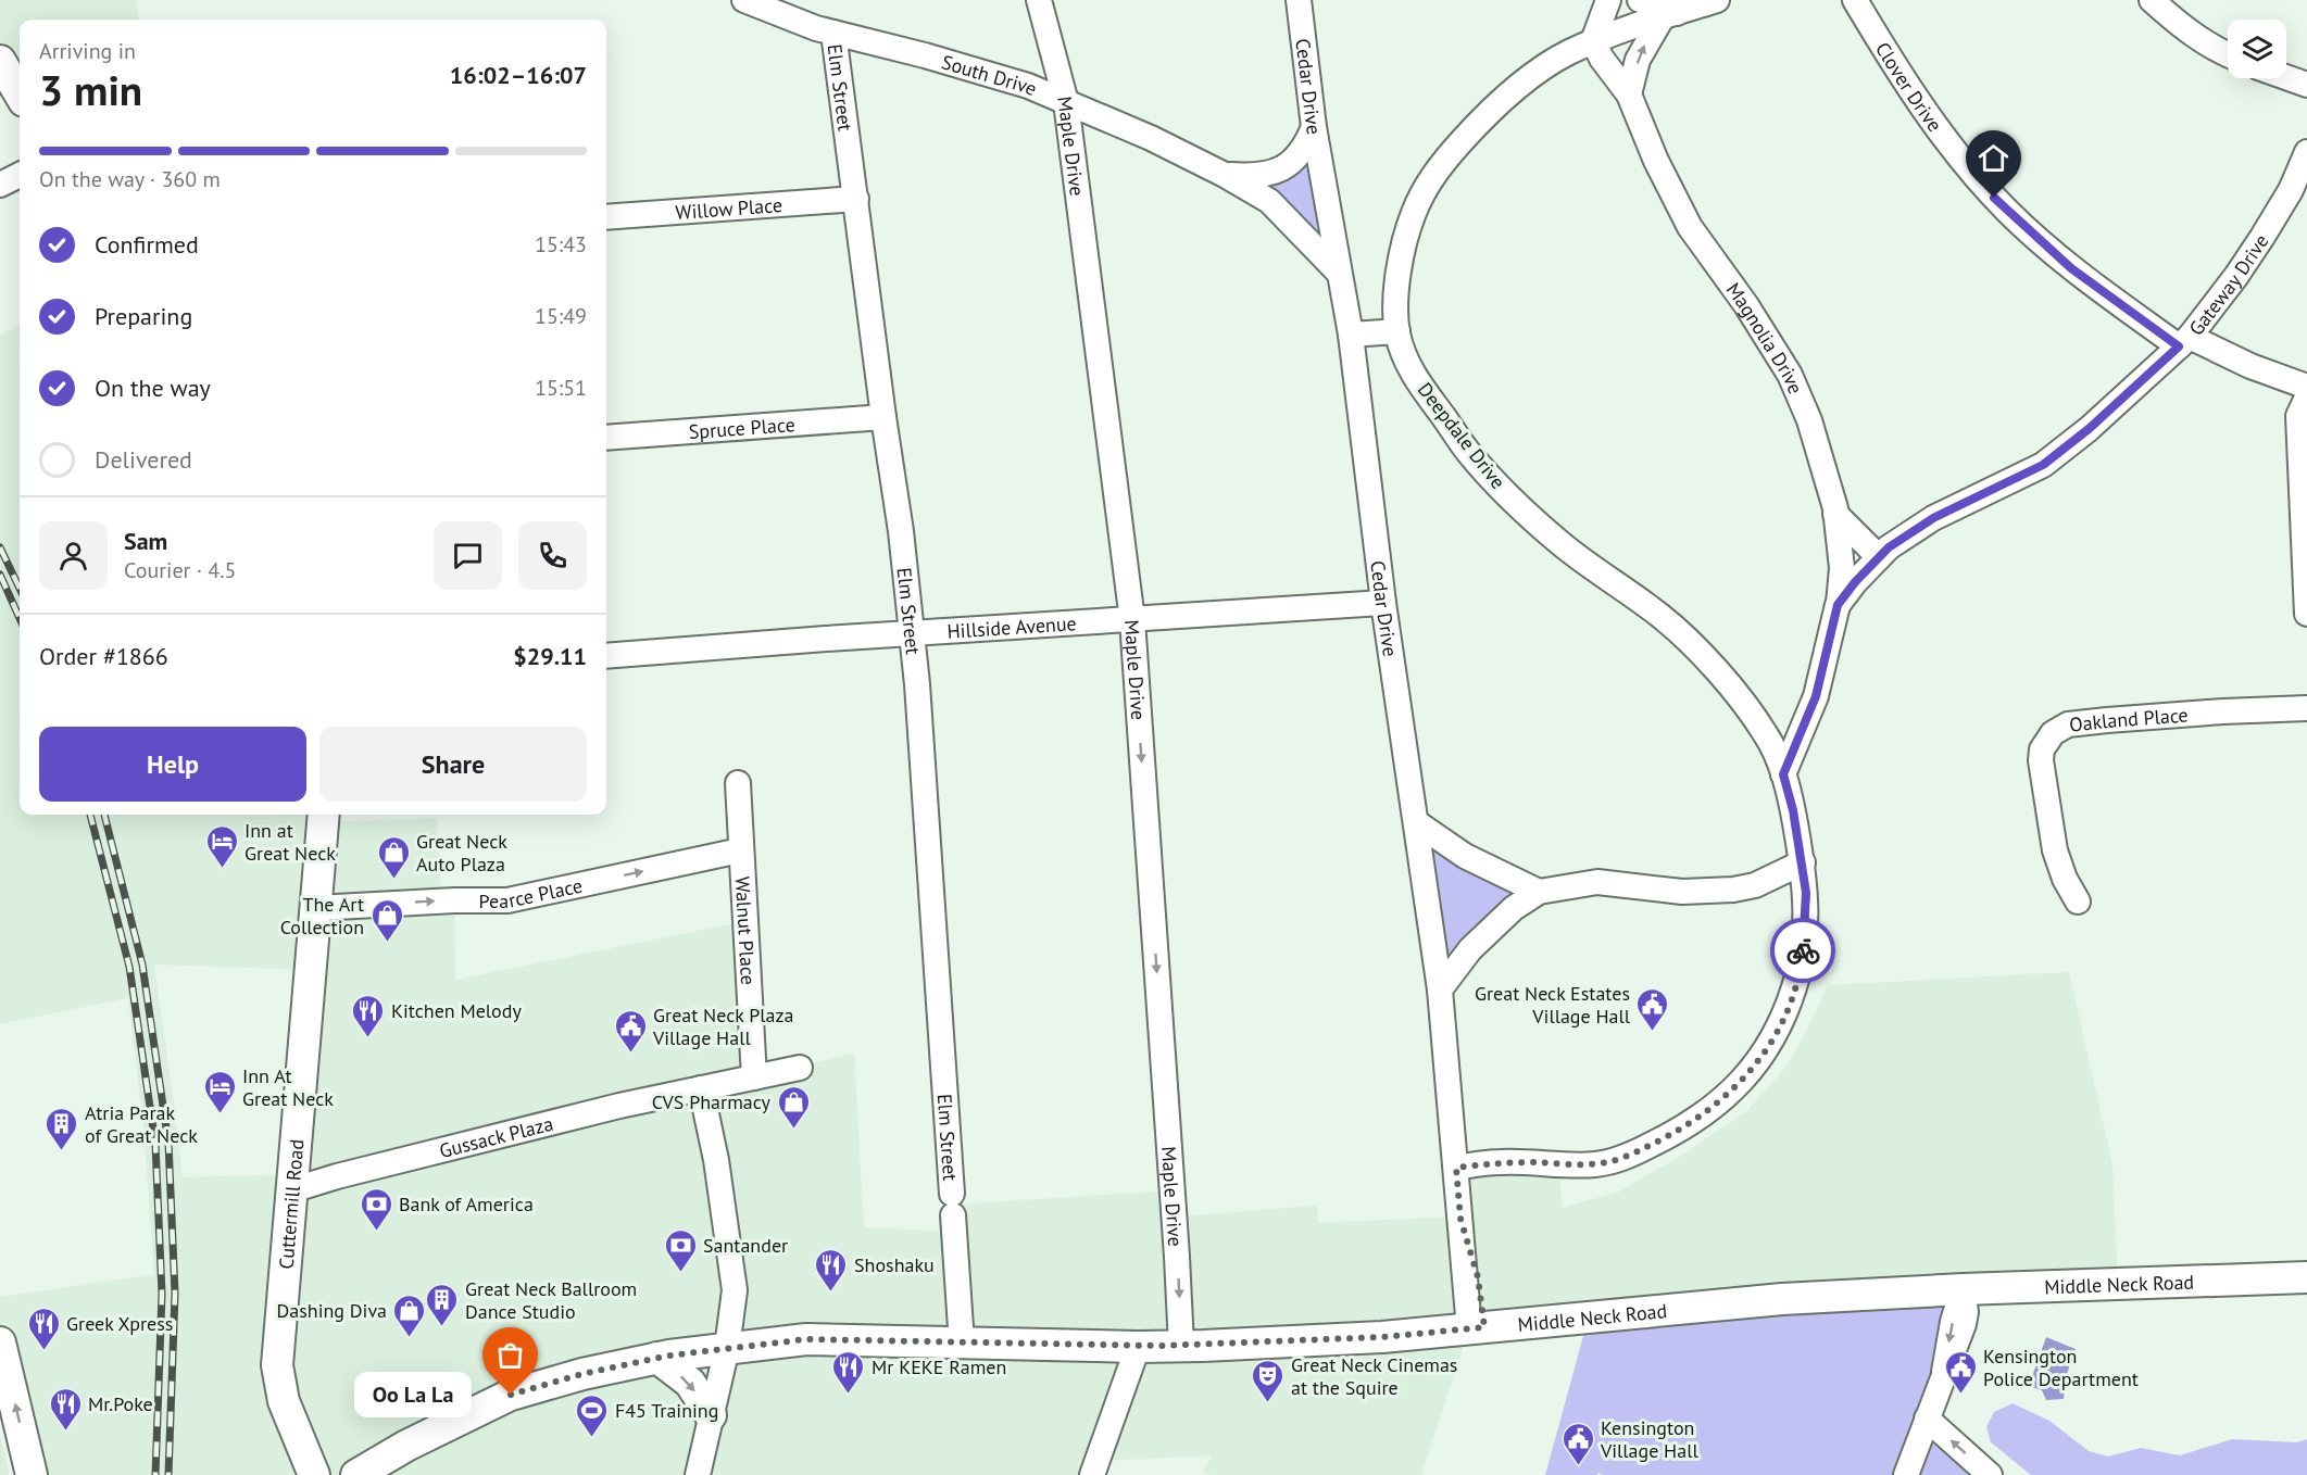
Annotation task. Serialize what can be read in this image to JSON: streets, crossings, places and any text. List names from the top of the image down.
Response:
{
  "streets": {
    "main road": ["Cuttermill Road", "Middle Neck Road"],
    "street": [
      "South Drive",
      "Cedar Drive",
      "Clover Drive",
      "Elm Street",
      "Maple Drive",
      "Willow Place",
      "Gateway Drive",
      "Magnolia Drive",
      "Spruce Place",
      "Deepdale Drive",
      "Hillside Avenue",
      "Oakland Place",
      "Pearce Place",
      "Walnut Place",
      "Gussack Plaza"
    ]
  },
  "crossings": [
    ["South Drive", "Cedar Drive"],
    ["South Drive", "Elm Street"],
    ["South Drive", "Maple Drive"],
    ["Cedar Drive", "Hillside Avenue"],
    ["Cedar Drive", "Middle Neck Road"],
    ["Clover Drive", "Gateway Drive"],
    ["Elm Street", "Willow Place"],
    ["Elm Street", "Spruce Place"],
    ["Elm Street", "Hillside Avenue"],
    ["Elm Street", "Middle Neck Road"],
    ["Maple Drive", "Hillside Avenue"],
    ["Maple Drive", "Middle Neck Road"],
    ["Gateway Drive", "Magnolia Drive"],
    ["Gateway Drive", "Deepdale Drive"],
    ["Magnolia Drive", "Deepdale Drive"],
    ["Pearce Place", "Walnut Place"],
    ["Pearce Place", "Cuttermill Road"],
    ["Walnut Place", "Gussack Plaza"],
    ["Gussack Plaza", "Cuttermill Road"]
  ],
  "one_way": ["Maple Drive", "Pearce Place"],
  "places": {
    "hotel": ["Inn at Great Neck", "Inn At Great Neck"],
    "shop": [
      "Great Neck Auto Plaza",
      "The Art Collection",
      "CVS Pharmacy",
      "Dashing Diva"
    ],
    "public building": [
      "Great Neck Estates Village Hall",
      "Great Neck Plaza Village Hall",
      "Kensington Police Department",
      "Kensington Village Hall"
    ],
    "restaurant": [
      "Kitchen Melody",
      "Shoshaku",
      "Greek Xpress",
      "Mr KEKE Ramen",
      "Mr.Poke"
    ],
    "building": ["Atria Parak of Great Neck", "Great Neck Ballroom Dance Studio"],
    "bank": ["Bank of America", "Santander"],
    "other": ["Oo La La"],
    "theatre": ["Great Neck Cinemas at the Squire"],
    "sports": ["F45 Training"]
  },
  "page": {
    "heading": ["3 min", "Arriving in", "16:02–16:07"],
    "panel": [
      "Sam",
      "Courier · 4.5",
      "Order #1866",
      "$29.11"
    ],
    "bar": "On the way · 360 m",
    "list": [
      ["Confirmed", "15:43"],
      ["Preparing", "15:49"],
      ["On the way", "15:51"],
      "Delivered"
    ],
    "buttons": ["Help", "Share"],
    "bubble": "Oo La La"
  }
}
